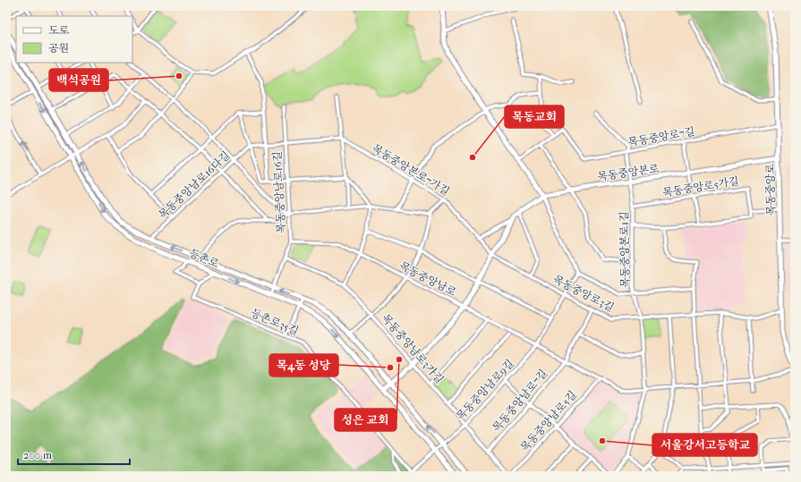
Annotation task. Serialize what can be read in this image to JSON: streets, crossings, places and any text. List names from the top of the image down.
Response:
{
  "streets": {
    "main road": ["목동중앙본로", "목동중앙로", "등촌로"],
    "street": [
      "목동중앙로7길",
      "목동중앙본로7가길",
      "목동중앙남로16다길",
      "목동중앙로5가길",
      "목동중앙남로16길",
      "목동중앙본로1길",
      "목동중앙남로",
      "목동중앙로3길",
      "등촌로35길",
      "목동중앙남로3가길",
      "목동중앙남로9길",
      "목동중앙남로7길",
      "목동중앙남로5길"
    ]
  },
  "crossings": [
    ["목동중앙로7길", "목동중앙로"],
    ["목동중앙로7길", "목동중앙본로1길"],
    ["목동중앙본로7가길", "목동중앙로3길"],
    ["목동중앙본로", "목동중앙로"],
    ["목동중앙본로", "목동중앙본로1길"],
    ["목동중앙남로16다길", "등촌로"],
    ["목동중앙로5가길", "목동중앙본로1길"],
    ["목동중앙로", "목동중앙남로"],
    ["목동중앙로", "목동중앙로3길"],
    ["목동중앙남로16길", "등촌로"],
    ["목동중앙남로16길", "목동중앙남로"],
    ["목동중앙남로16길", "목동중앙남로3가길"],
    ["목동중앙본로1길", "목동중앙남로"],
    ["목동중앙본로1길", "목동중앙로3길"],
    ["등촌로", "목동중앙남로9길"],
    ["목동중앙남로", "목동중앙남로9길"],
    ["목동중앙남로", "목동중앙남로7길"],
    ["목동중앙남로", "목동중앙남로5길"],
    ["목동중앙로3길", "목동중앙남로9길"],
    ["목동중앙남로3가길", "목동중앙남로9길"],
    ["목동중앙남로3가길", "목동중앙남로7길"],
    ["목동중앙남로3가길", "목동중앙남로5길"]
  ],
  "places": [
    "백석공원",
    "목동교회",
    "성은 교회",
    "목4동 성당",
    "서울강서고등학교"
  ],
  "legend": ["도로", "공원"],
  "scale_bar": "200 m"
}
